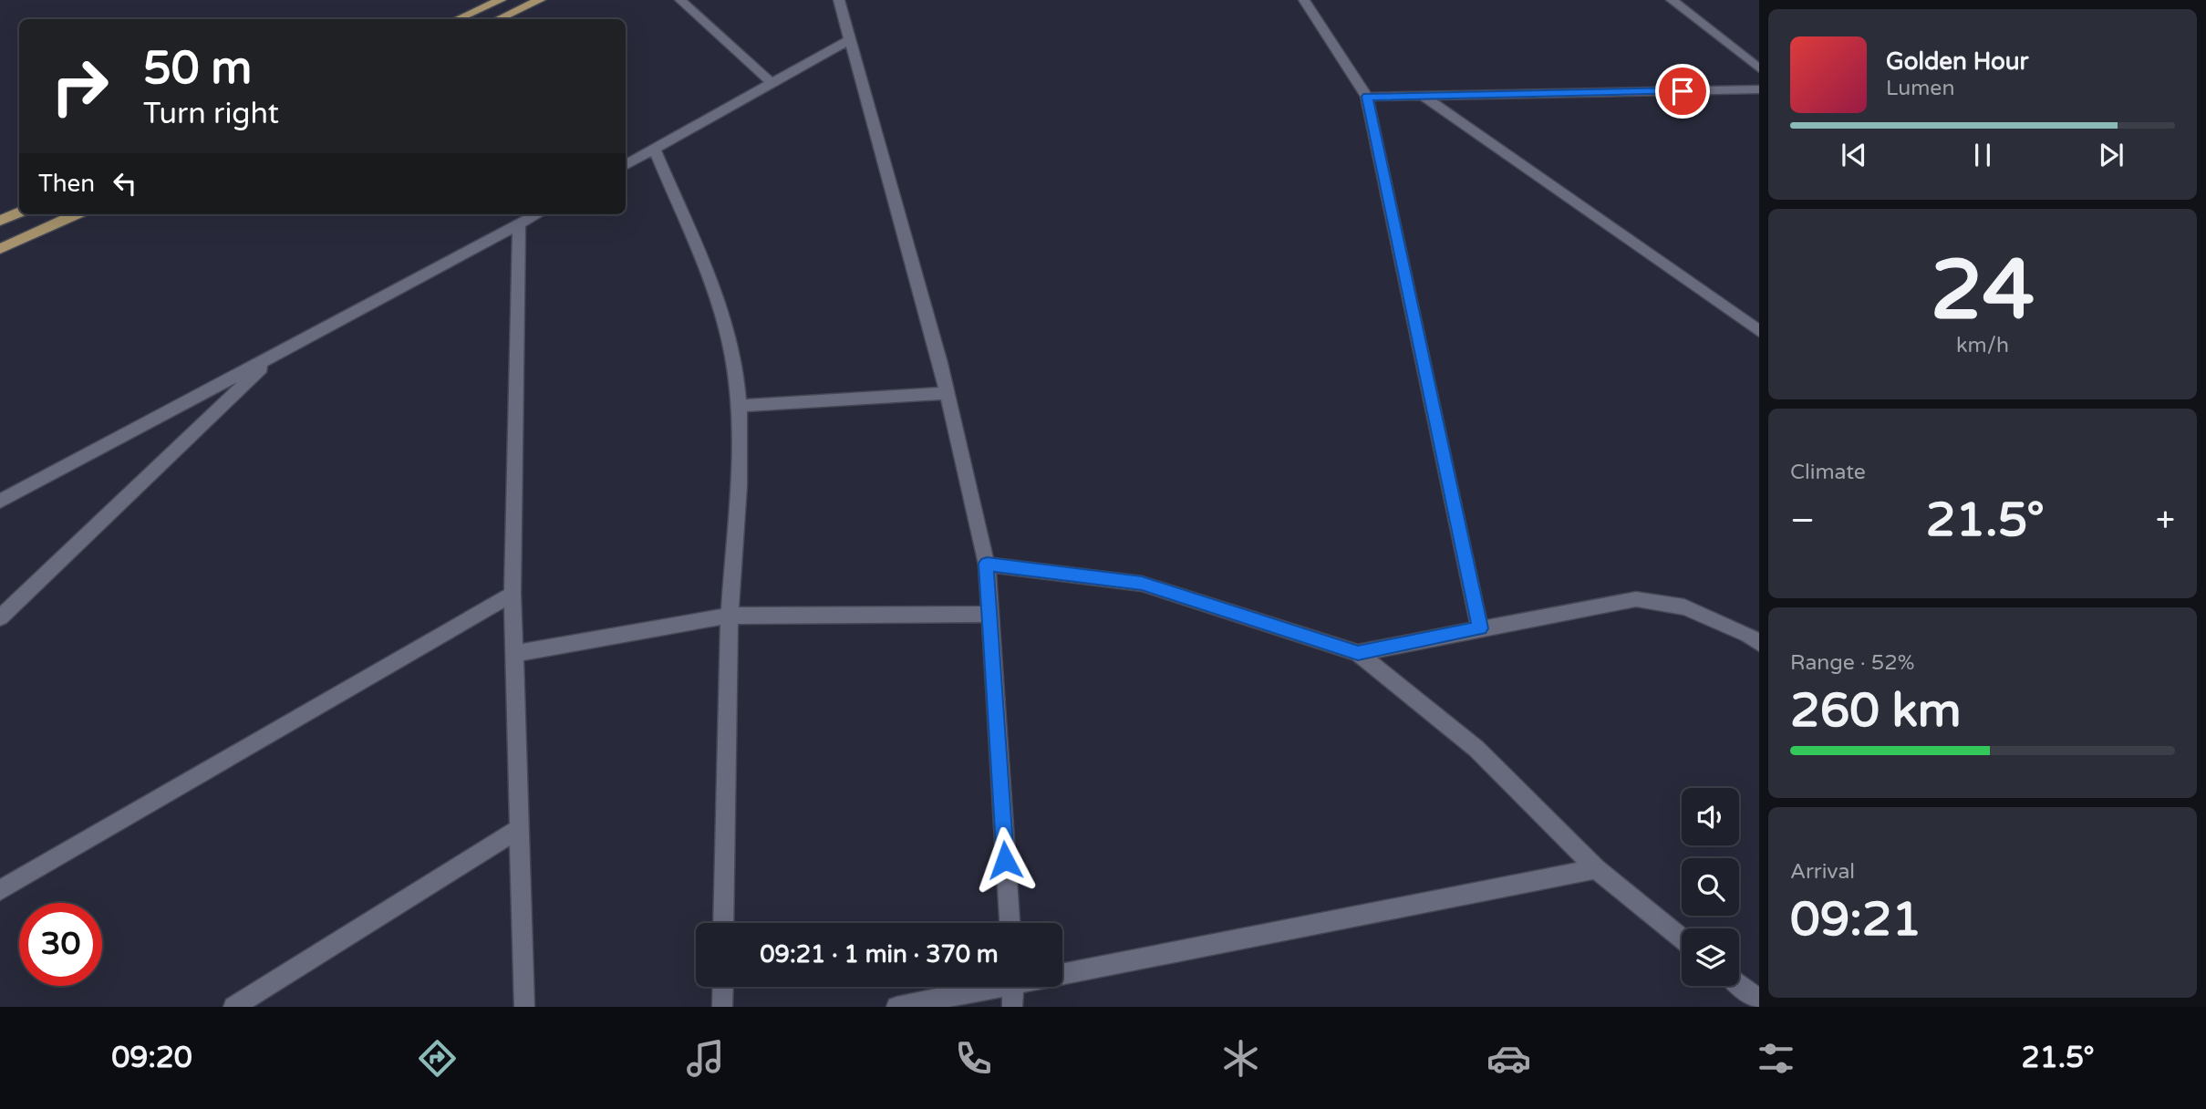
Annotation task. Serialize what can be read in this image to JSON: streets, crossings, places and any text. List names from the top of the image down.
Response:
{
  "page": {
    "turn": ["50 m", "Turn right"],
    "song": ["Golden Hour", "Lumen"],
    "then": "Then",
    "tile": [
      ["24", "km/h"],
      "Climate",
      ["Range · 52%", "260 km"],
      ["Arrival", "09:21"]
    ],
    "heat": ["−", "21.5°", "+"],
    "limit": "30",
    "trip": "09:21 · 1 min · 370 m",
    "tabs": ["09:20", "21.5°"]
  }
}
